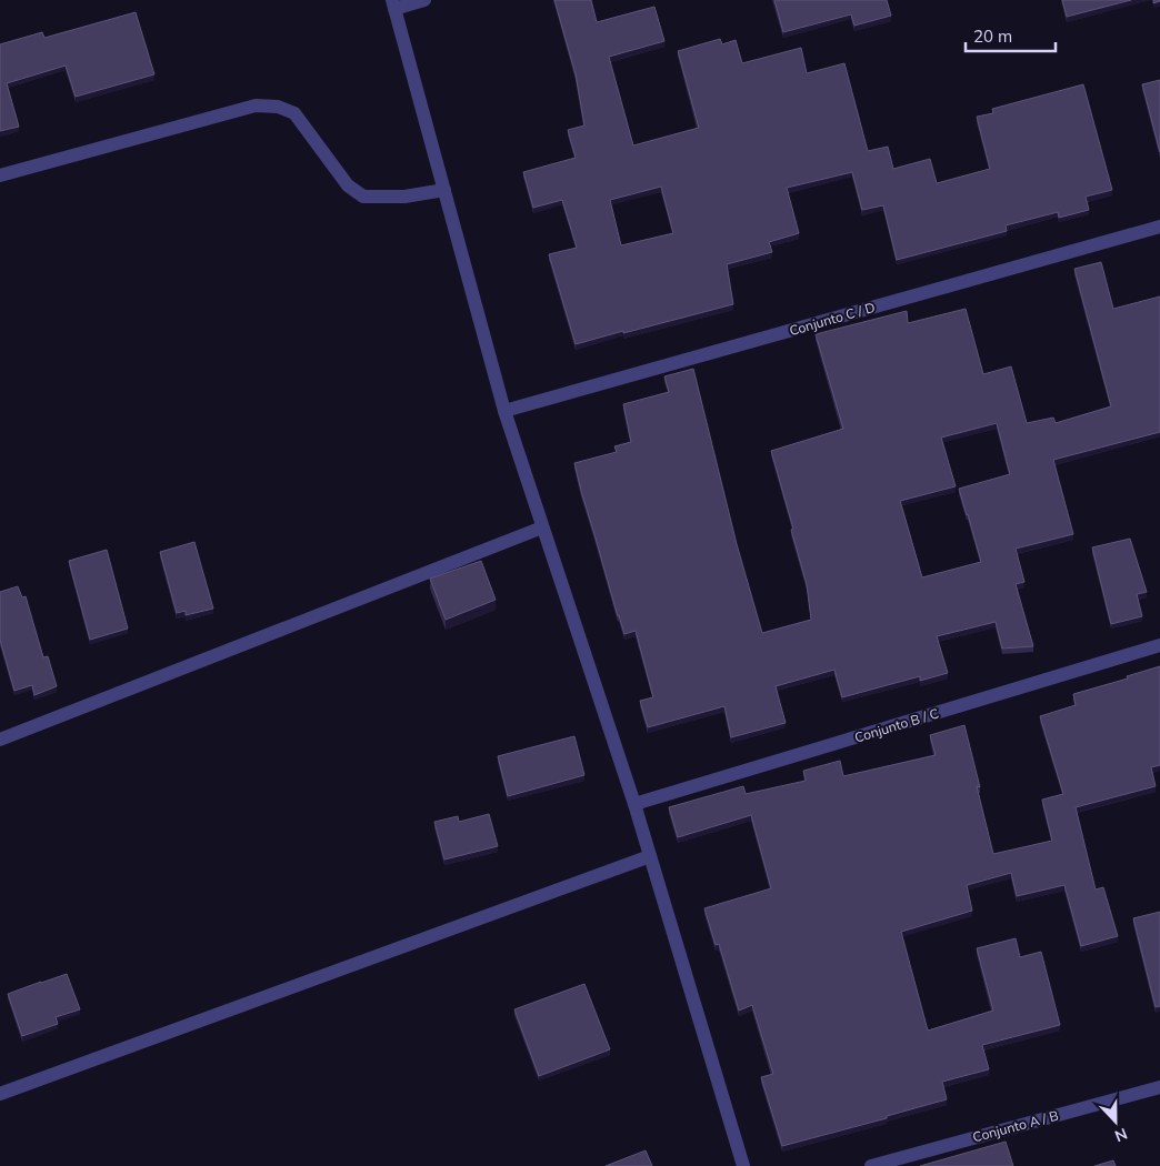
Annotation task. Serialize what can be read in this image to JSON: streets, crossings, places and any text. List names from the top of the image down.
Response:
{
  "streets": {
    "street": ["Conjunto C / D", "Conjunto B / C", "Conjunto A / B"]
  },
  "scale_bar": "20 m",
  "north": "bottom"
}
